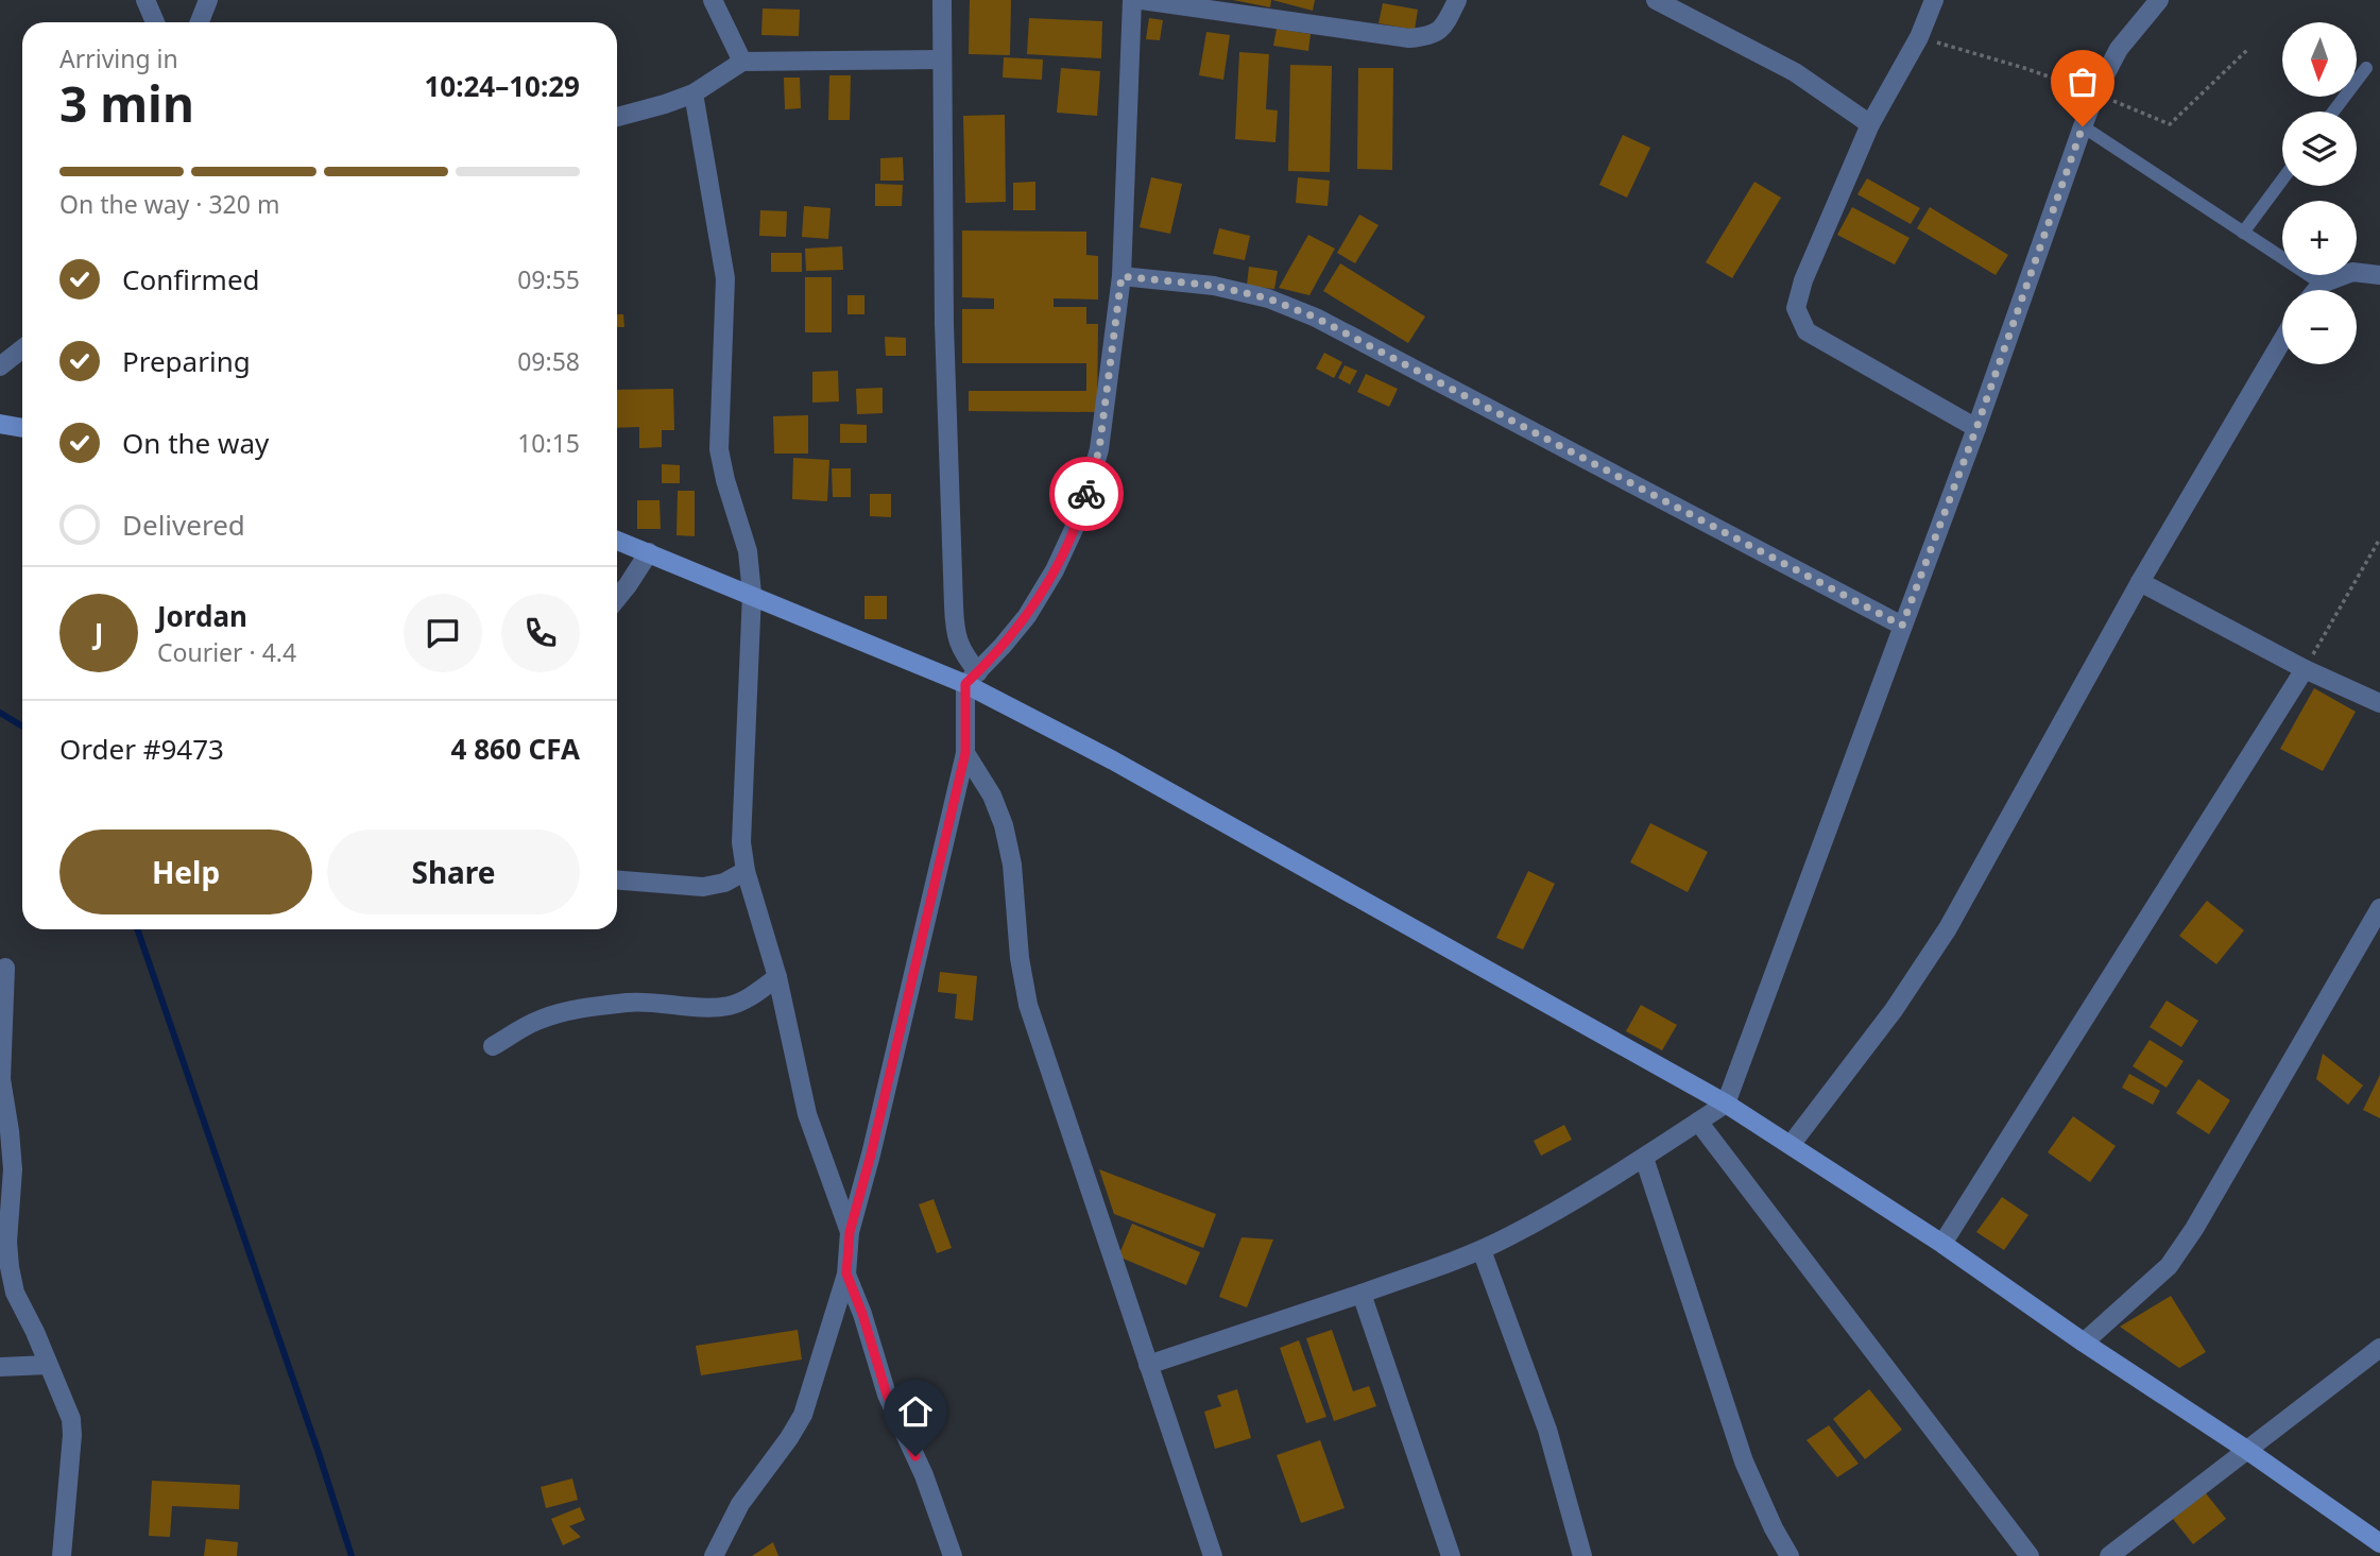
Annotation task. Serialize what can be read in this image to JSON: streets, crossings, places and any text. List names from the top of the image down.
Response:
{
  "north": "bottom",
  "page": {
    "map_buttons": ["+", "−"],
    "heading": ["3 min", "Arriving in", "10:24–10:29"],
    "panel": [
      "Jordan",
      "Courier · 4.4",
      "Order #9473",
      "4 860 CFA"
    ],
    "bar": "On the way · 320 m",
    "list": [
      ["Confirmed", "09:55"],
      ["Preparing", "09:58"],
      ["On the way", "10:15"],
      "Delivered"
    ],
    "round": "J",
    "buttons": ["Help", "Share"]
  }
}
